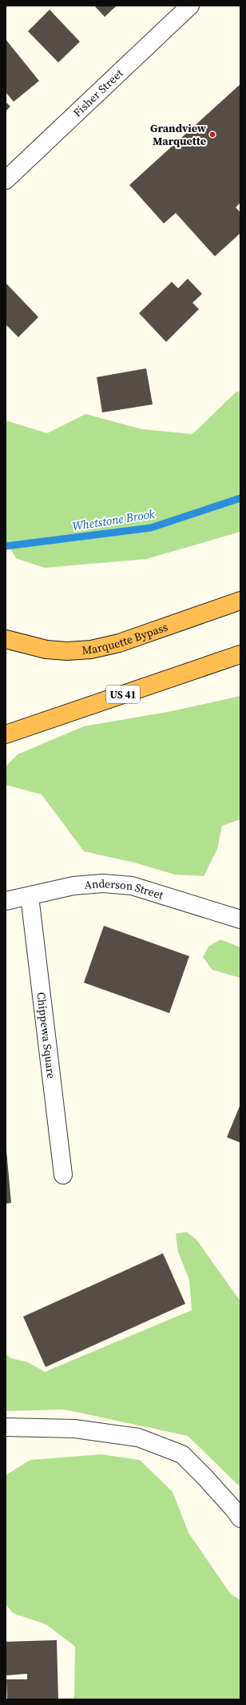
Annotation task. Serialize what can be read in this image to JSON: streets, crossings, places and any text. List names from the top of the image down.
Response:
{
  "streets": {
    "highway": ["Marquette Bypass", "US 41"],
    "street": ["Fisher Street", "Anderson Street", "Chippewa Square"]
  },
  "crossings": [
    ["Anderson Street", "Chippewa Square"]
  ],
  "water": ["Whetstone Brook"],
  "places": ["Grandview Marquette"]
}
